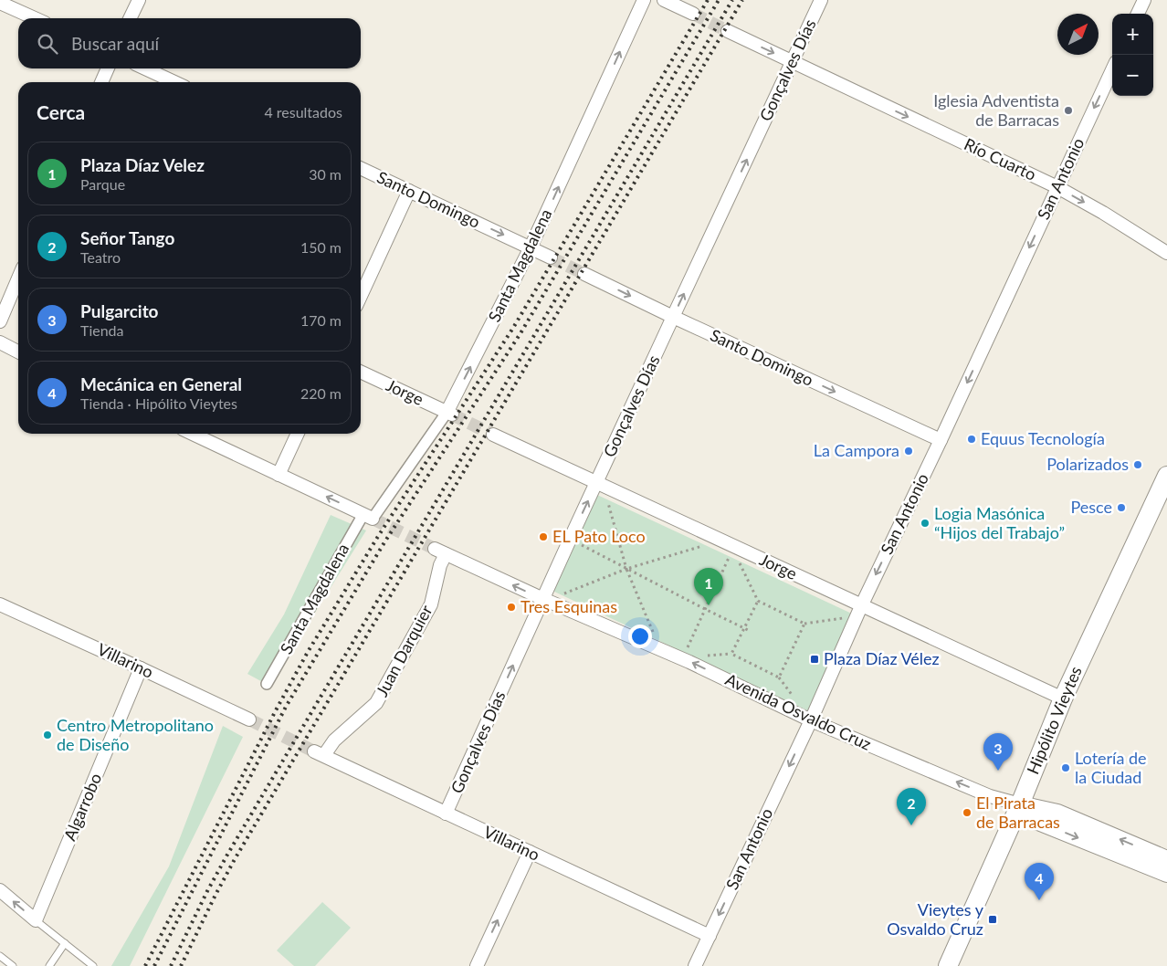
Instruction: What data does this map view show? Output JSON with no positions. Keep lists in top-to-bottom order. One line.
{"streets":{"main road":["Hipólito Vieytes"],"street":["Gonçalves Días","Río Cuarto","San Antonio","Santo Domingo","Santa Magdalena","Jorge","Juan Darquier","Villarino","Avenida Osvaldo Cruz","Algarrobo"]},"crossings":[["Gonçalves Días","Río Cuarto"],["Gonçalves Días","Santo Domingo"],["Gonçalves Días","Jorge"],["Gonçalves Días","Villarino"],["Gonçalves Días","Avenida Osvaldo Cruz"],["Río Cuarto","San Antonio"],["San Antonio","Santo Domingo"],["San Antonio","Jorge"],["San Antonio","Villarino"],["San Antonio","Avenida Osvaldo Cruz"],["Santo Domingo","Santa Magdalena"],["Santa Magdalena","Jorge"],["Jorge","Hipólito Vieytes"],["Juan Darquier","Villarino"],["Juan Darquier","Avenida Osvaldo Cruz"],["Villarino","Algarrobo"],["Avenida Osvaldo Cruz","Hipólito Vieytes"]],"one_way":["Gonçalves Días","Río Cuarto","San Antonio","Santo Domingo","Santa Magdalena"],"places":{"other":["Iglesia Adventista de Barracas","Equus Tecnología","La Campora","Polarizados","Pesce","Logia Masónica “Hijos del Trabajo”","EL Pato Loco","Tres Esquinas","Centro Metropolitano de Diseño","Lotería de la Ciudad","El Pirata de Barracas"],"transit":["Plaza Díaz Vélez","Vieytes y Osvaldo Cruz"]},"north":"top right","page":{"map_buttons":["+","−"],"search":"Buscar aquí","heading":["Cerca","4 resultados"],"list":[{"mark":"1","name":"Plaza Díaz Velez","note":"Parque","value":"30 m"},{"mark":"2","name":"Señor Tango","note":"Teatro","value":"150 m"},{"mark":"3","name":"Pulgarcito","note":"Tienda","value":"170 m"},{"mark":"4","name":"Mecánica en General","note":"Tienda · Hipólito Vieytes","value":"220 m"}],"pins":["1","3","2","4"]}}
